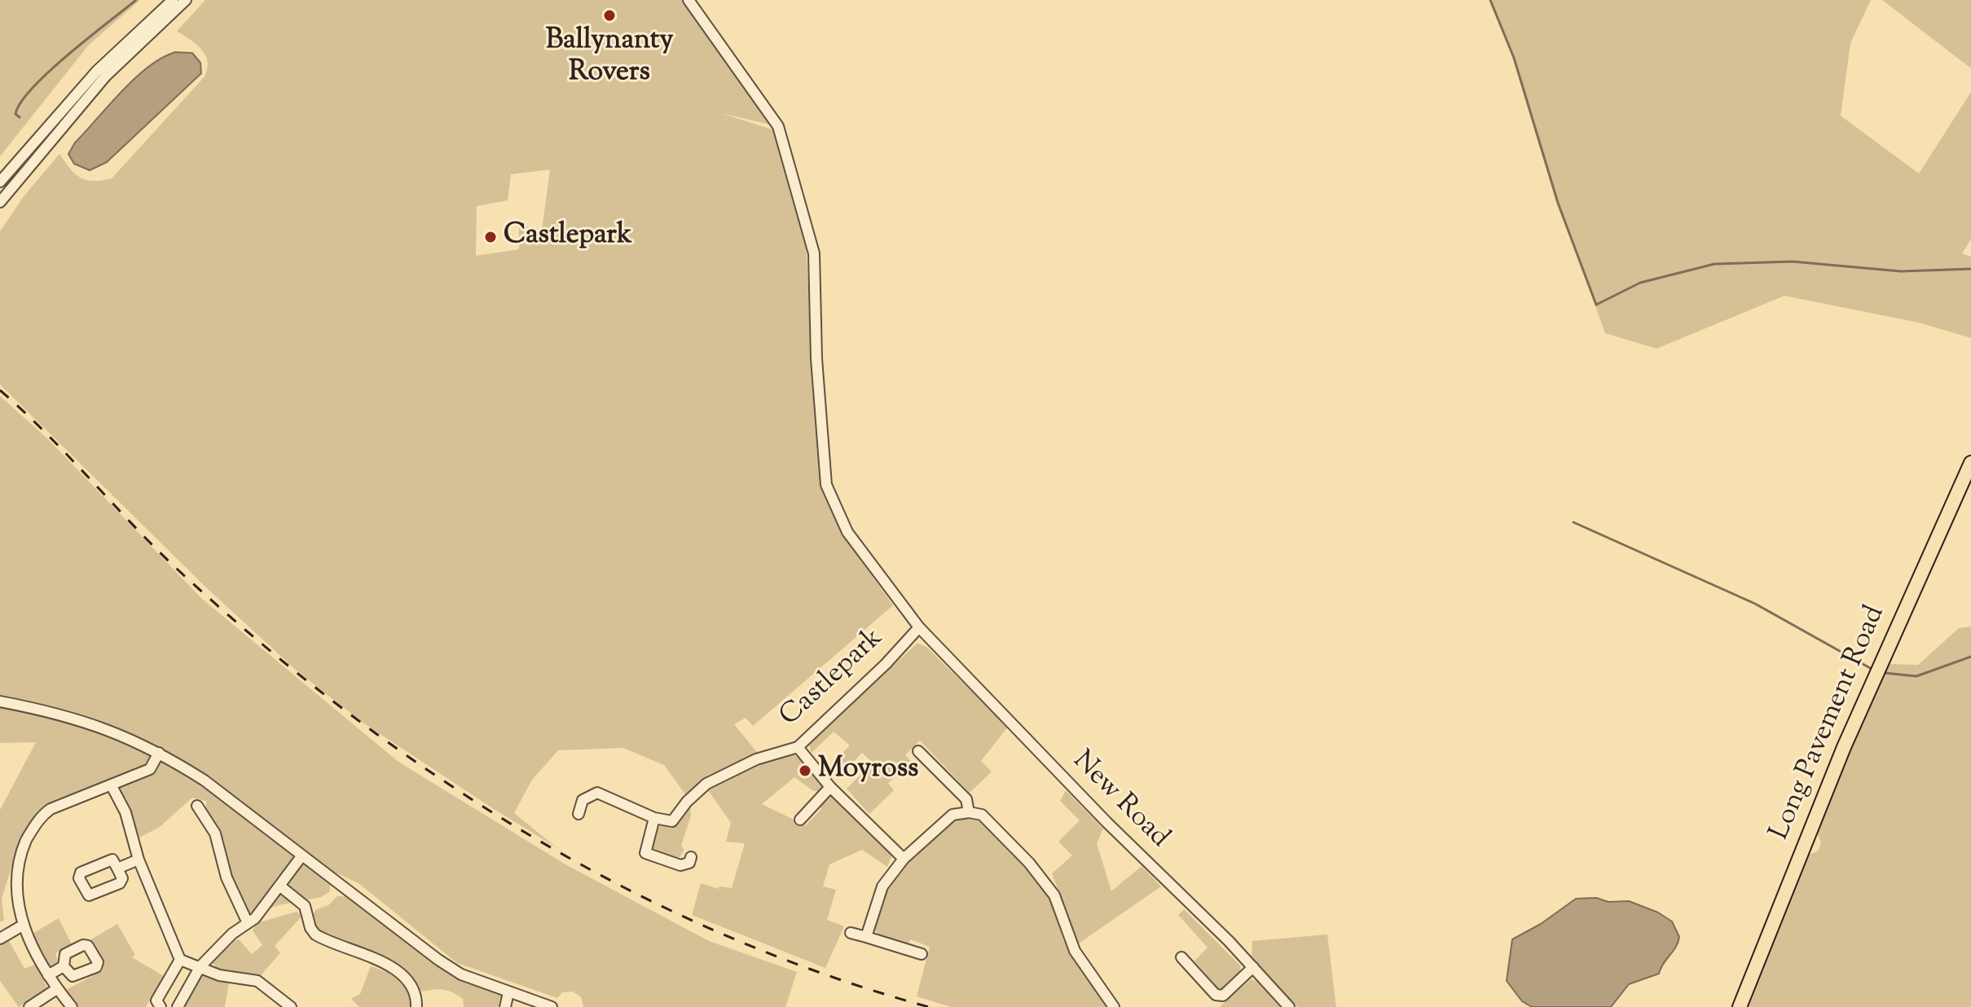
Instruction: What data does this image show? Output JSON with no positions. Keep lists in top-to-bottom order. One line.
{"streets":{"main road":["Long Pavement Road"],"street":["Castlepark","New Road"]},"crossings":[["Castlepark","New Road"]],"places":["Ballynanty Rovers","Castlepark","Moyross"]}
